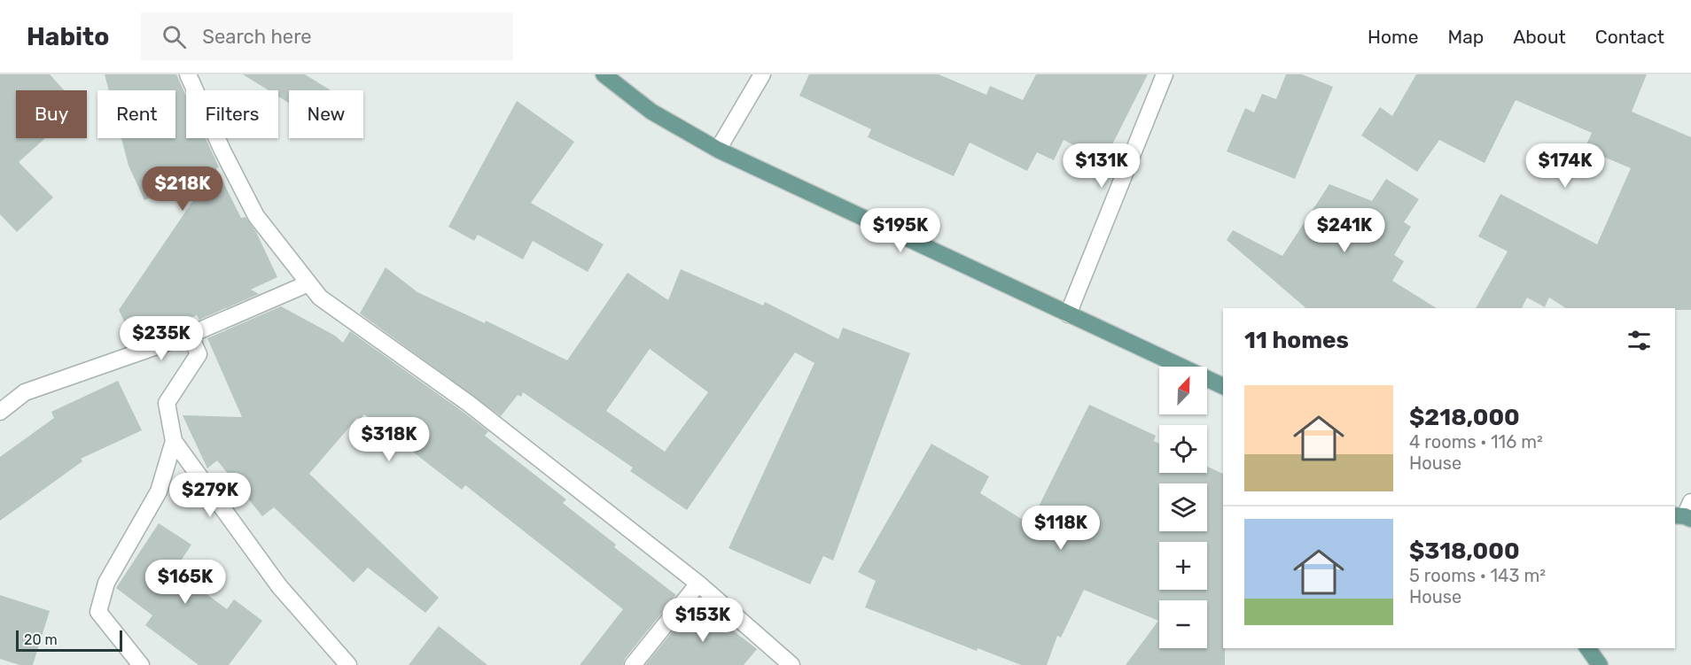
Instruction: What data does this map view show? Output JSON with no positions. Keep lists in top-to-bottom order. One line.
{"scale_bar":"20 m","north":"top right","page":{"header":"Habito","search":"Search here","nav":["Home","Map","About","Contact"],"chip":["Buy","Rent","Filters","New"],"price":["$131K","$174K","$218K","$195K","$241K","$235K","$318K","$279K","$118K","$165K","$153K"],"heading":"11 homes","map_buttons":["+","−"],"list":[{"name":"$218,000","note":"4 rooms · 116 m² · House"},{"name":"$318,000","note":"5 rooms · 143 m² · House"}],"scale":"20 m"}}
